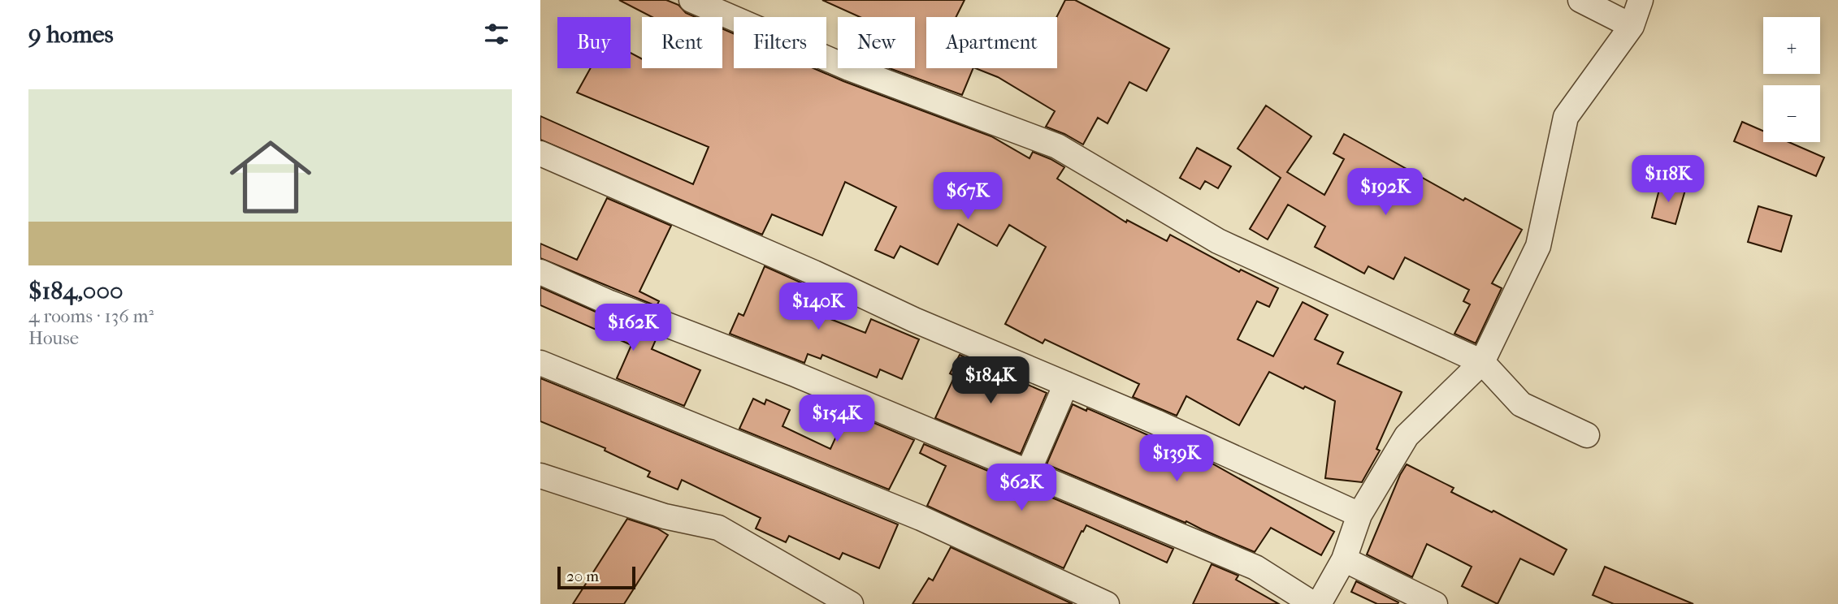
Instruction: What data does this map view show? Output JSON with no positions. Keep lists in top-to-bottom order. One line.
{"scale_bar":"20 m","page":{"heading":"9 homes","map_buttons":["+","−"],"chip":["Buy","Rent","Filters","New","Apartment"],"list":[{"name":"$184,000","note":"4 rooms · 136 m² · House"}],"price":["$118K","$192K","$67K","$140K","$162K","$184K","$154K","$139K","$62K"],"scale":"20 m"}}
